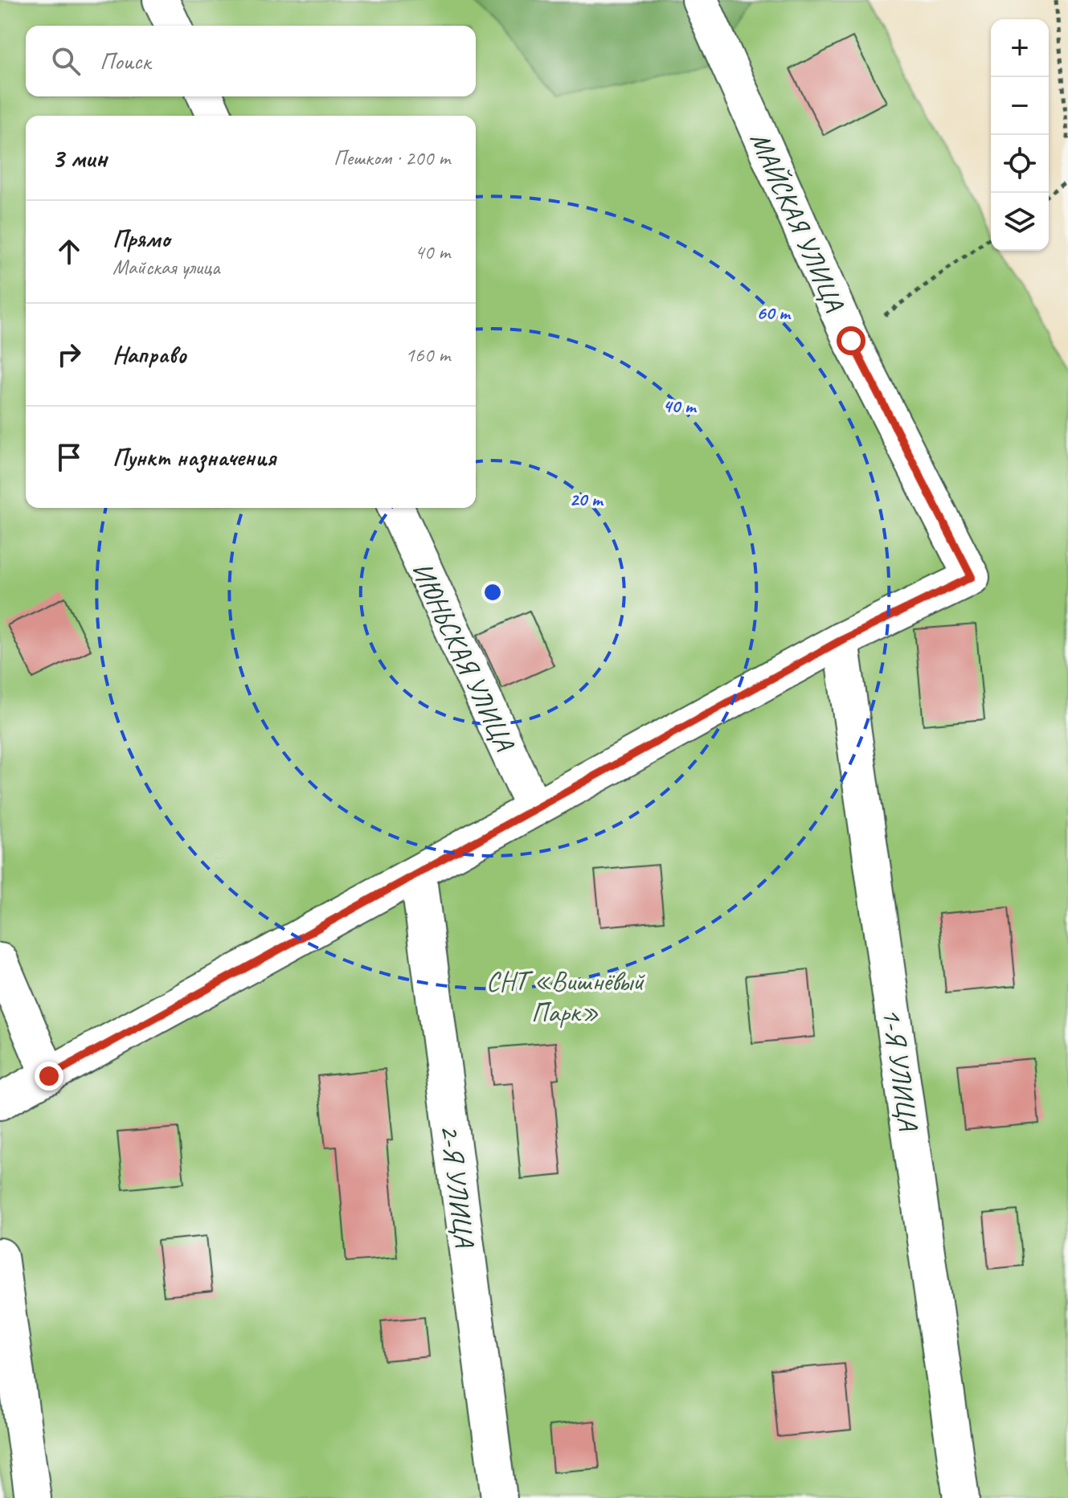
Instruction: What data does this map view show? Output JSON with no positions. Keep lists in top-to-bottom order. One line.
{"streets":{"lane":["МАЙСКАЯ УЛИЦА","ИЮНЬСКАЯ УЛИЦА","1-Я УЛИЦА","2-Я УЛИЦА"]},"crossings":[["МАЙСКАЯ УЛИЦА","1-Я УЛИЦА"]],"parks":["СНТ «Вишнёвый Парк»"],"page":{"map_buttons":["+","−"],"search":"Поиск","heading":["3 мин","Пешком · 200 m"],"list":[["Прямо","Майская улица","40 m"],["Направо","160 m"],"Пункт назначения"]},"rings":["60 m","40 m","20 m"]}
